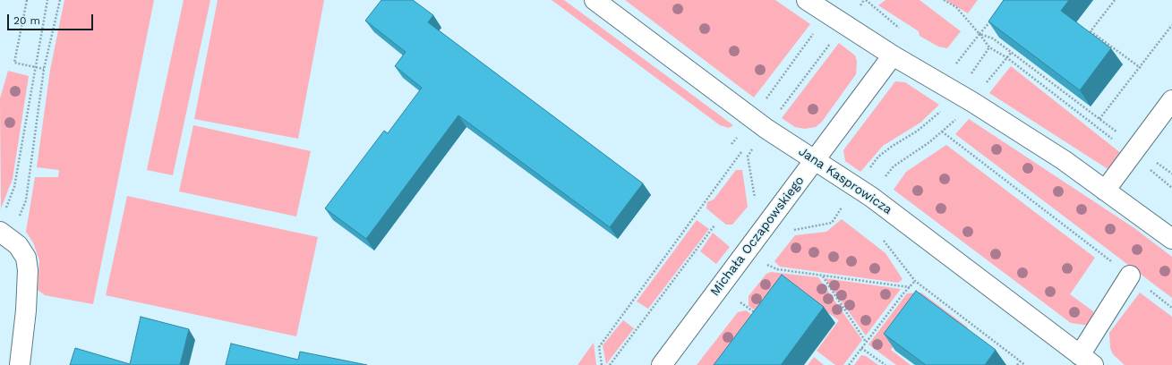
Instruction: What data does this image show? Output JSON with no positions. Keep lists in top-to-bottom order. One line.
{"streets":{"street":["Jana Kasprowicza","Michała Oczapowskiego"]},"crossings":[["Jana Kasprowicza","Michała Oczapowskiego"]],"scale_bar":"20 m"}
